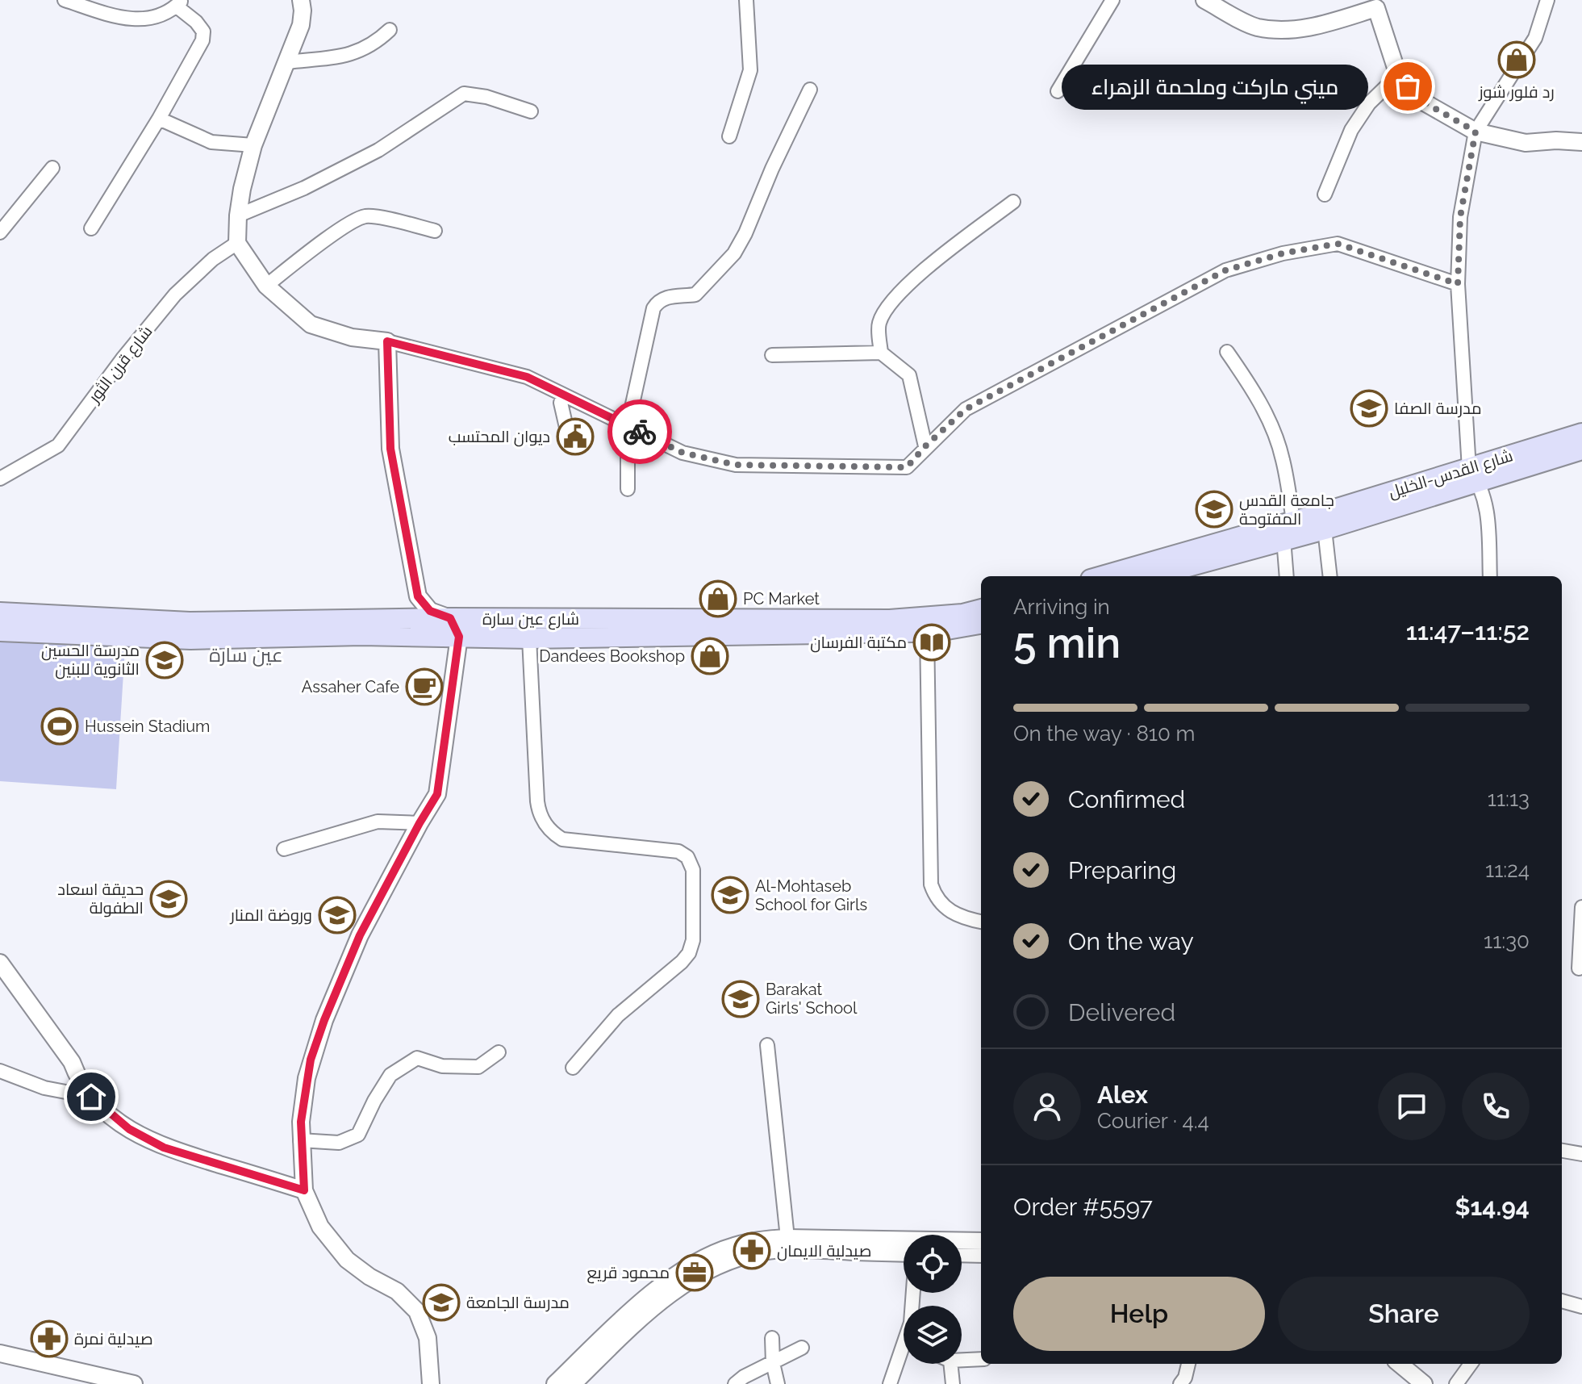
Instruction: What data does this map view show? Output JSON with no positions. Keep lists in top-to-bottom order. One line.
{"streets":{"main road":["شارع القدس-الخليل","شارع عين سارة"],"street":["شارع قرن الثور"]},"districts":["عين سارة"],"places":{"shop":["رد فلور شوز","PC Market","Dandees Bookshop"],"other":["ميني ماركت وملحمة الزهراء"],"school or university":["مدرسة الصفا","جامعة القدس المفتوحة","مدرسة الحسين الثانوية للبنين","Al-Mohtaseb School for Girls","حديقة اسعاد الطفولة","وروضة المنار","Barakat Girls' School","مدرسة الجامعة"],"public building":["ديوان المحتسب"],"library":["مكتبة الفرسان"],"cafe":["Assaher Cafe"],"sports":["Hussein Stadium"],"pharmacy":["صيدلية الايمان","صيدلية نمرة"],"office":["محمود قريع"]},"page":{"bubble":"ميني ماركت وملحمة الزهراء","heading":["5 min","Arriving in","11:47–11:52"],"panel":["Alex","Courier · 4.4","Order #5597","$14.94"],"bar":"On the way · 810 m","list":[["Confirmed","11:13"],["Preparing","11:24"],["On the way","11:30"],"Delivered"],"buttons":["Help","Share"]}}
